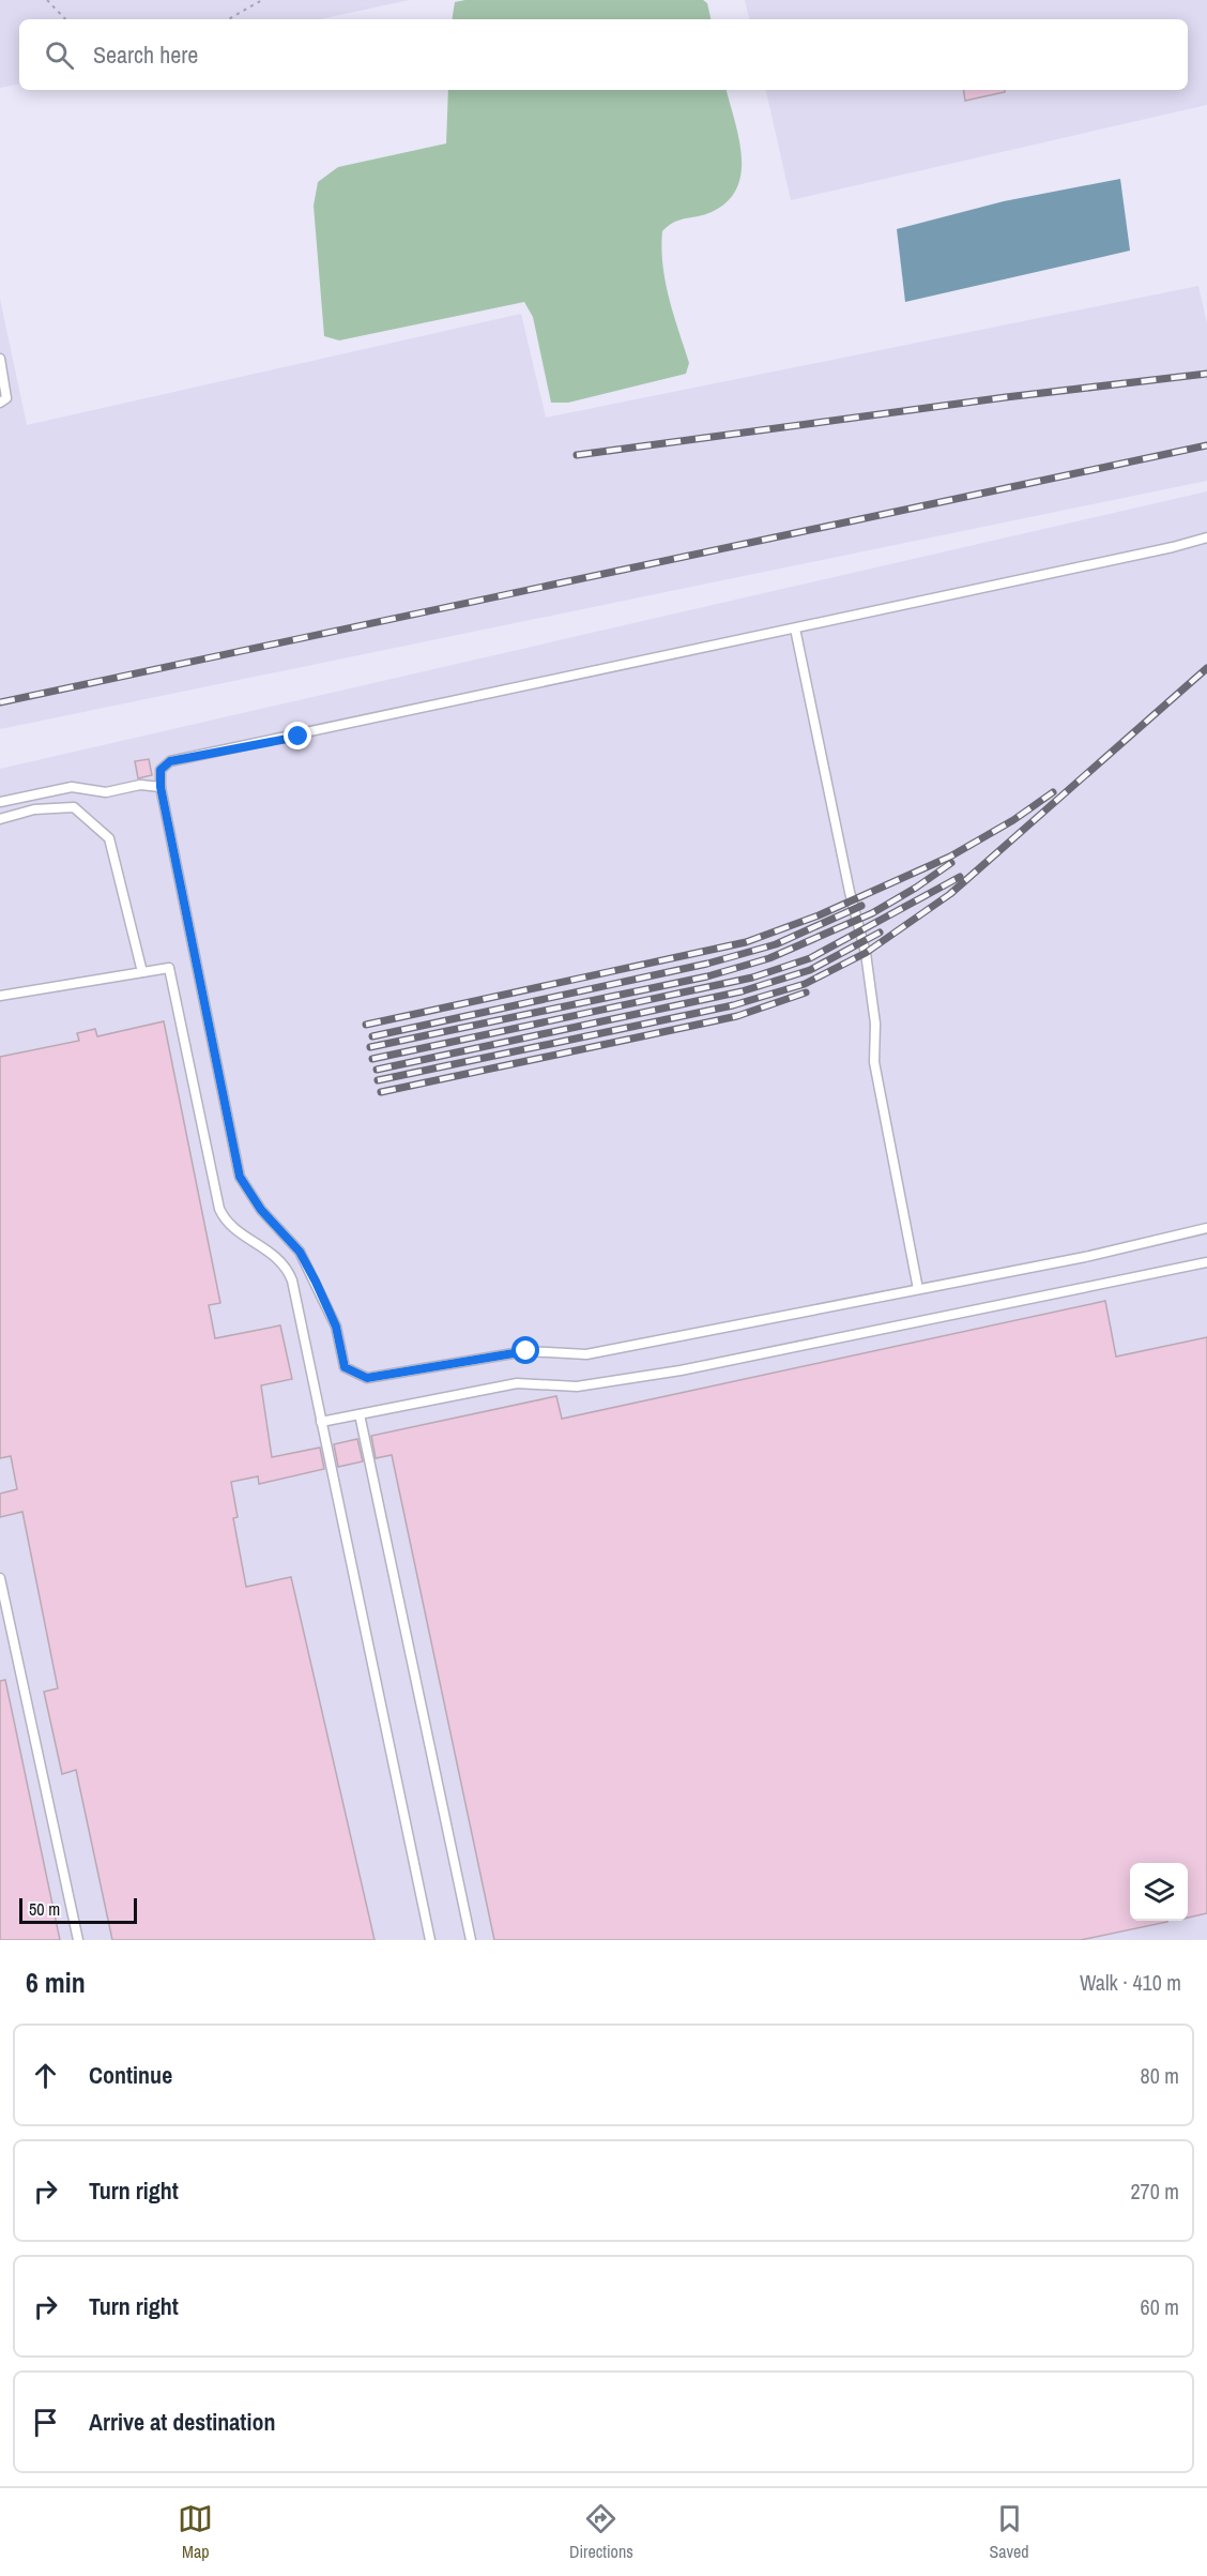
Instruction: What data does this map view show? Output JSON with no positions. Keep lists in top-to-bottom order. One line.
{"scale_bar":"50 m","page":{"search":"Search here","scale":"50 m","heading":["6 min","Walk · 410 m"],"list":[["Continue","80 m"],["Turn right","270 m"],["Turn right","60 m"],"Arrive at destination"],"nav":["Map","Directions","Saved"]}}
